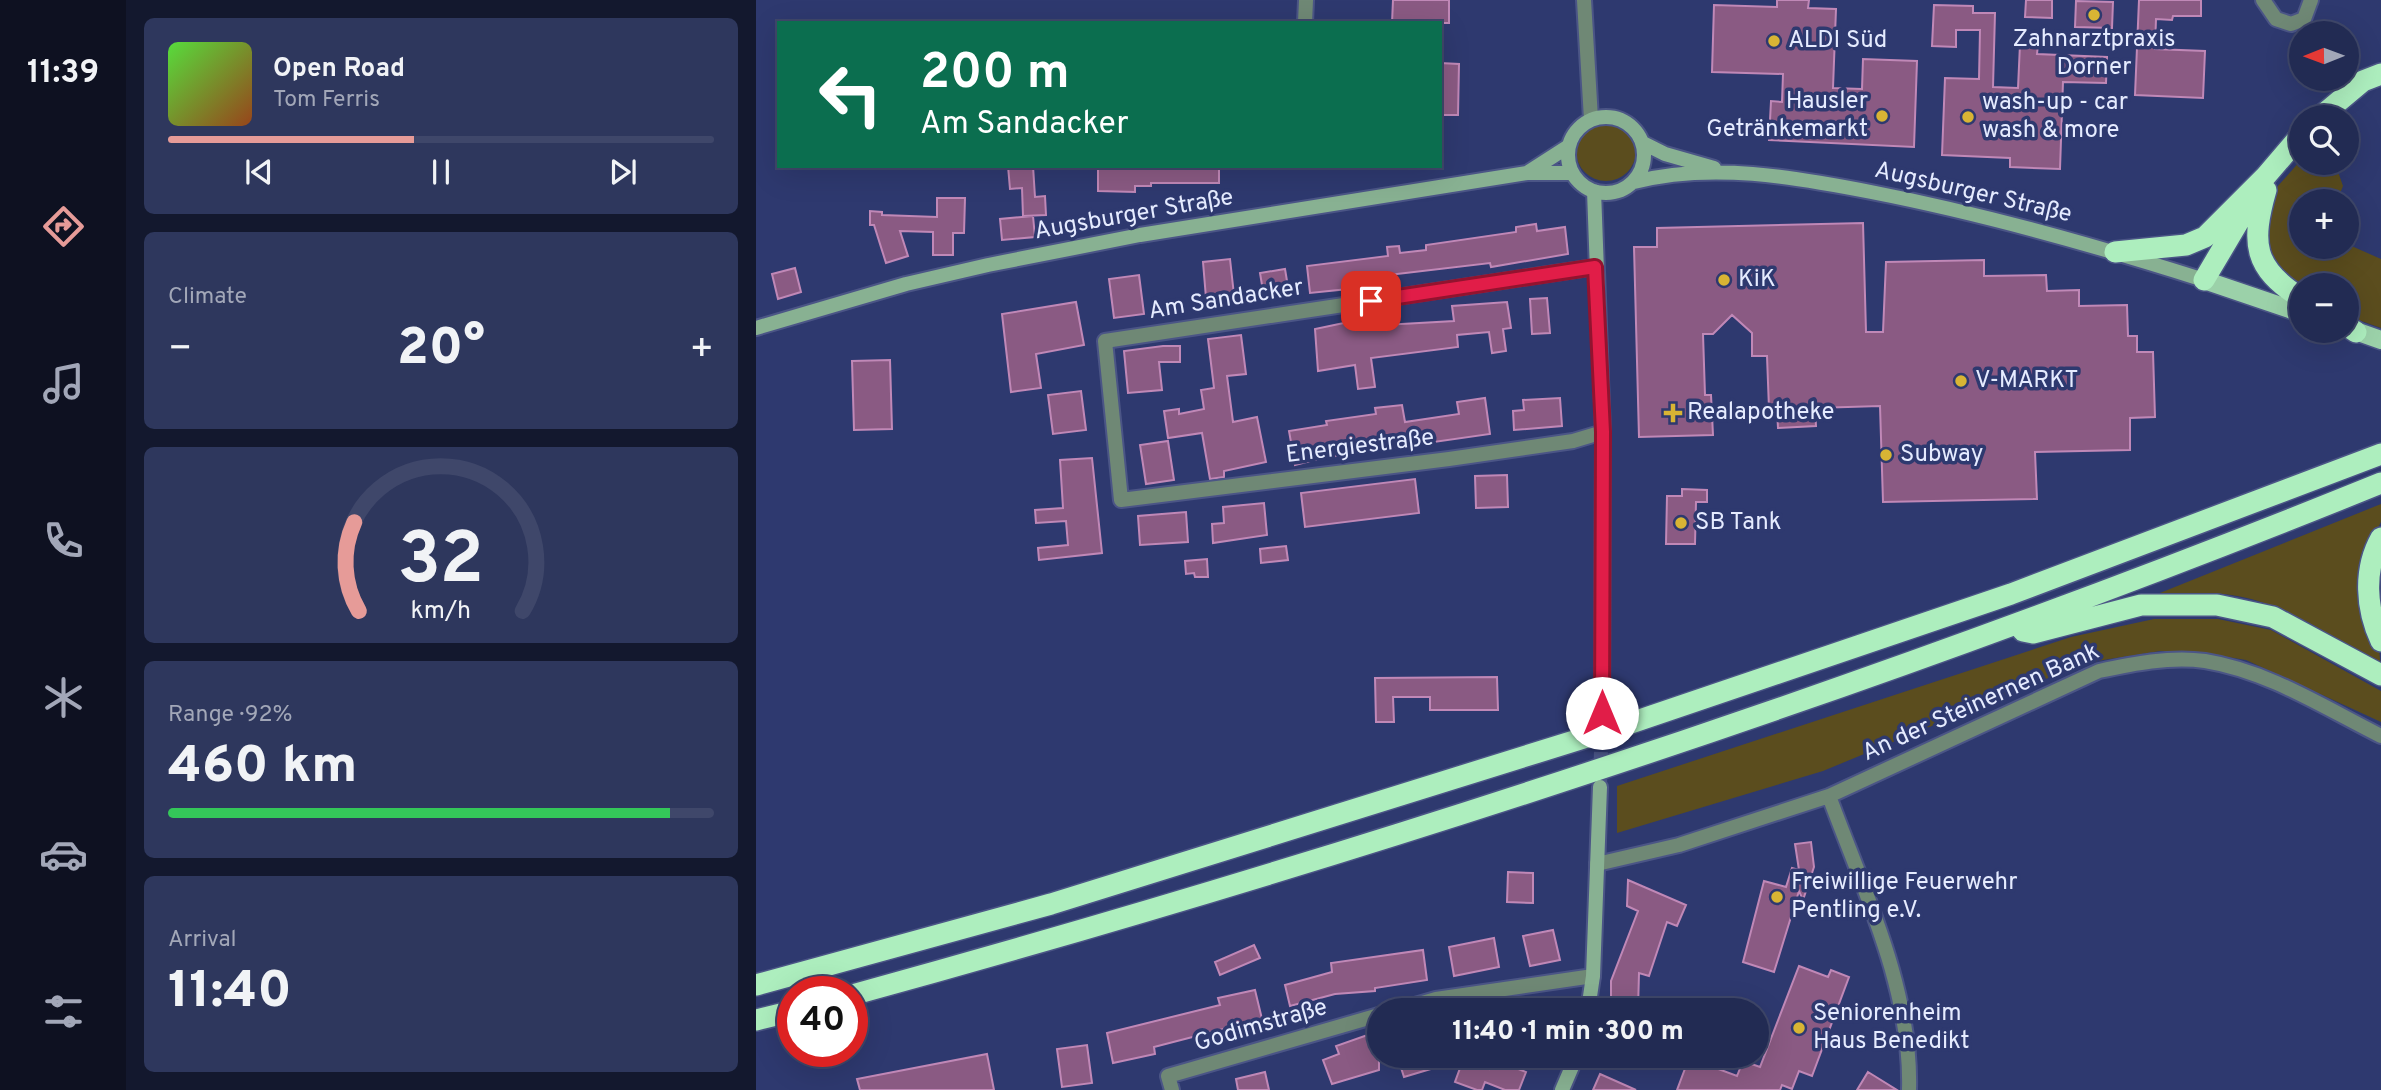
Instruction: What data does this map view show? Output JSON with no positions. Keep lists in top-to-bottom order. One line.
{"streets":{"street":["Augsburger Straße","Am Sandacker","Energiestraße","An der Steinernen Bank","Godimstraße"]},"crossings":[["Am Sandacker","Energiestraße"]],"places":{"other":["Zahnarztpraxis Dorner","ALDI Süd","Hausler Getränkemarkt","wash-up - car wash & more","KiK","V-MARKT","Subway","SB Tank","Freiwillige Feuerwehr Pentling e.V.","Seniorenheim Haus Benedikt"],"health":["Realapotheke"]},"north":"left","page":{"tabs":"11:39","map_buttons":["+","−"],"turn":["200 m","Am Sandacker"],"song":["Open Road","Tom Ferris"],"tile":["Climate",["Range · 92%","460 km"],["Arrival","11:40"]],"heat":["−","20°","+"],"limit":"40","trip":"11:40 · 1 min · 300 m","gauge":["32","km/h"]}}
